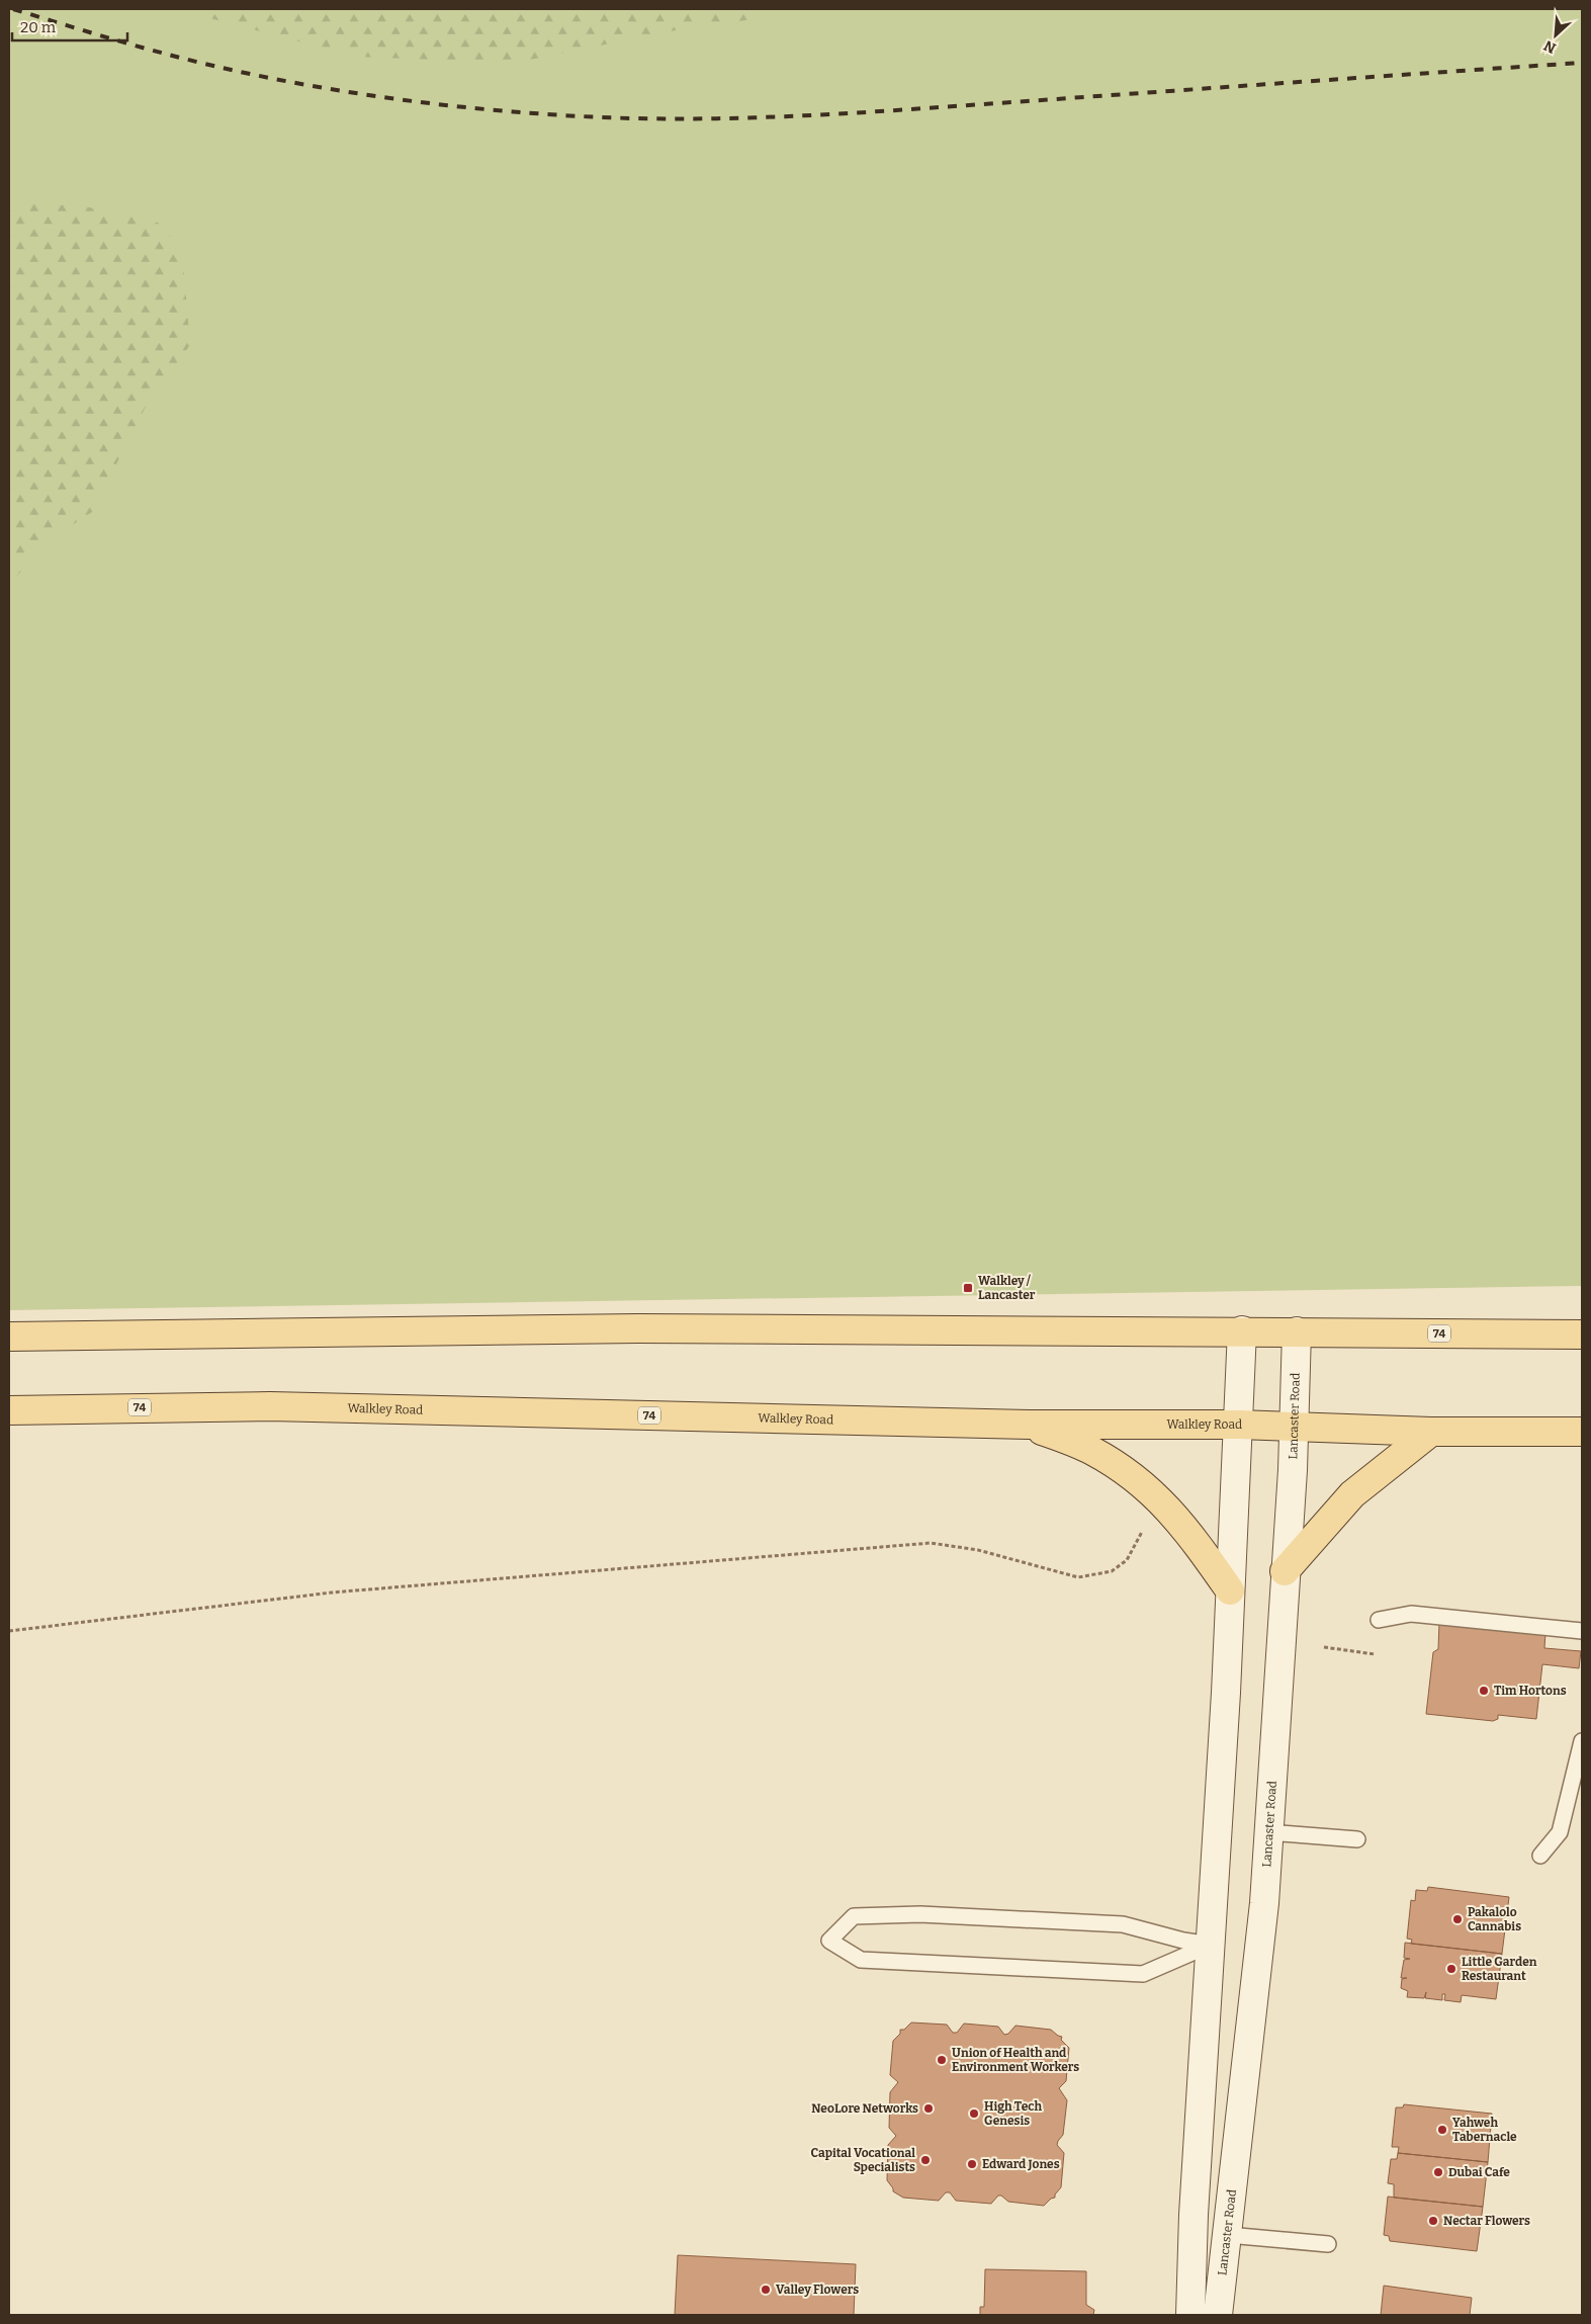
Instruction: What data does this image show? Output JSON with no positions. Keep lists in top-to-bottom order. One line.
{"streets":{"main road":["74","Walkley Road"],"street":["Lancaster Road"]},"crossings":[["74","Lancaster Road"],["Walkley Road","Lancaster Road"]],"places":{"transit":["Walkley / Lancaster"],"other":["Tim Hortons","Pakalolo Cannabis","Little Garden Restaurant","Union of Health and Environment Workers","NeoLore Networks","High Tech Genesis","Yahweh Tabernacle","Capital Vocational Specialists","Edward Jones","Dubai Cafe","Nectar Flowers","Valley Flowers"]},"scale_bar":"20 m","north":"bottom left"}
